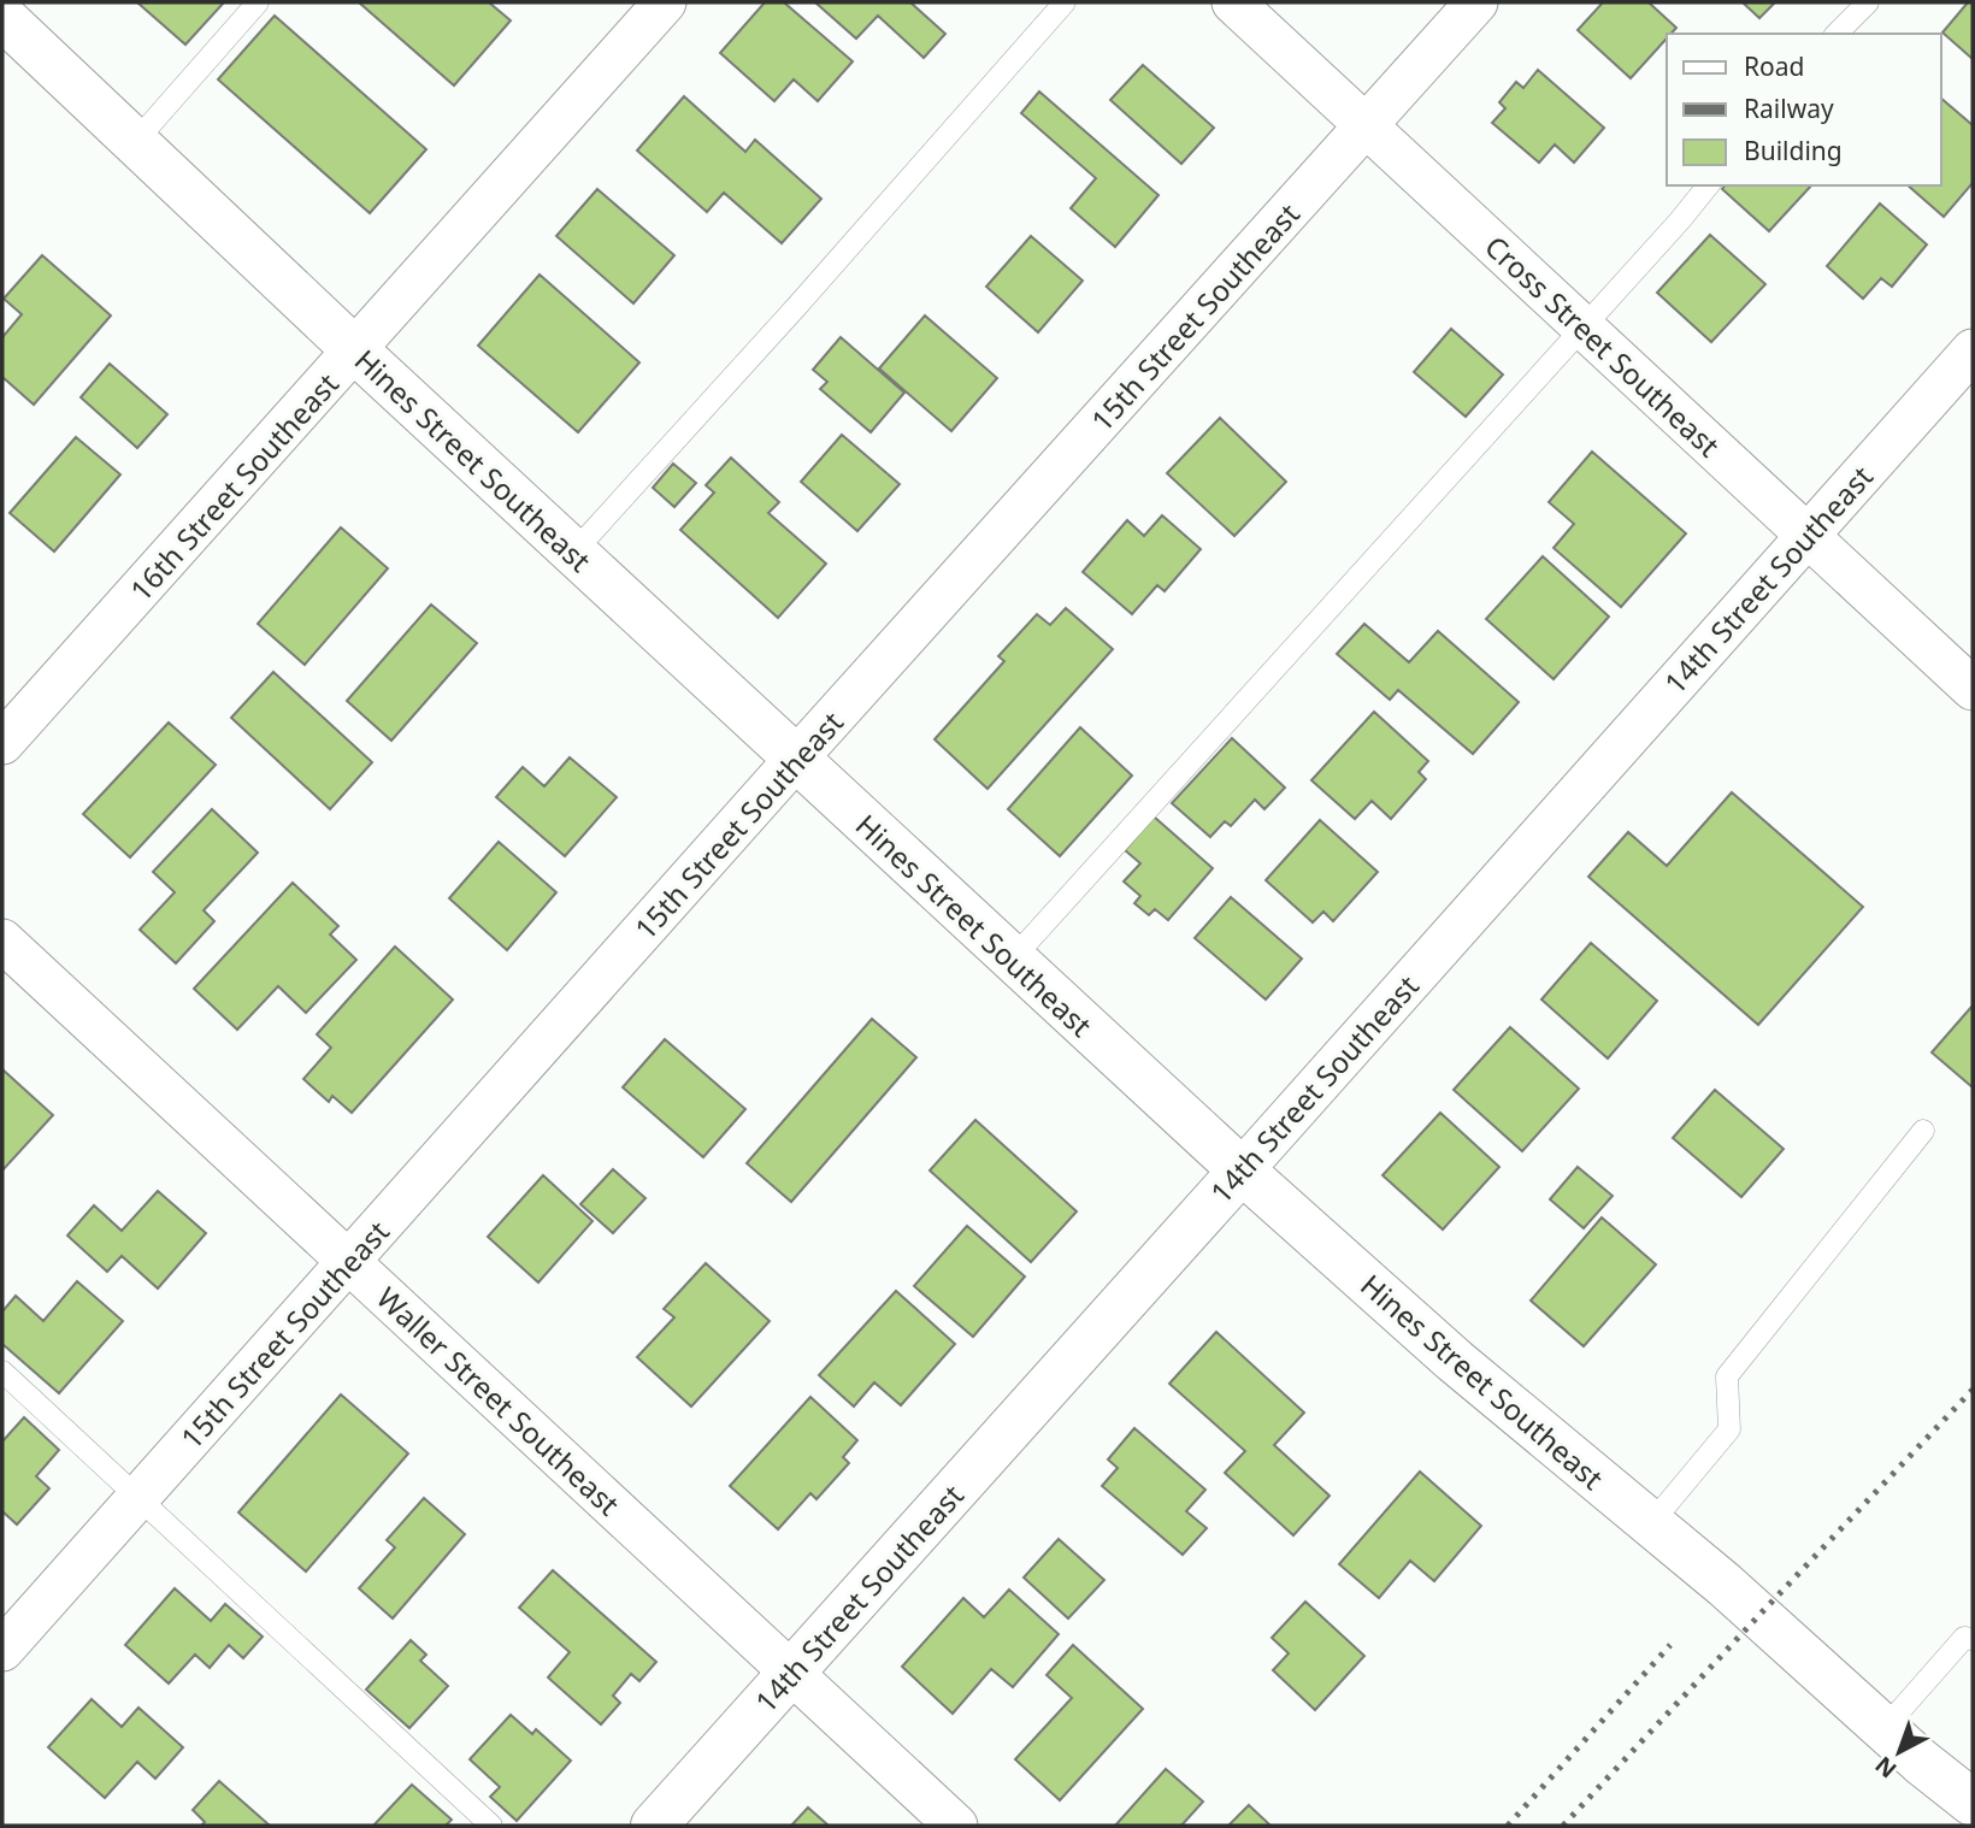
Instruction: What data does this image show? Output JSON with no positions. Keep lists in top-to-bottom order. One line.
{"streets":{"street":["15th Street Southeast","Cross Street Southeast","Hines Street Southeast","16th Street Southeast","14th Street Southeast","Waller Street Southeast"]},"crossings":[["15th Street Southeast","Cross Street Southeast"],["15th Street Southeast","Hines Street Southeast"],["15th Street Southeast","Waller Street Southeast"],["Cross Street Southeast","14th Street Southeast"],["Hines Street Southeast","16th Street Southeast"],["Hines Street Southeast","14th Street Southeast"],["14th Street Southeast","Waller Street Southeast"]],"legend":["Road","Railway","Building"],"north":"bottom left"}
